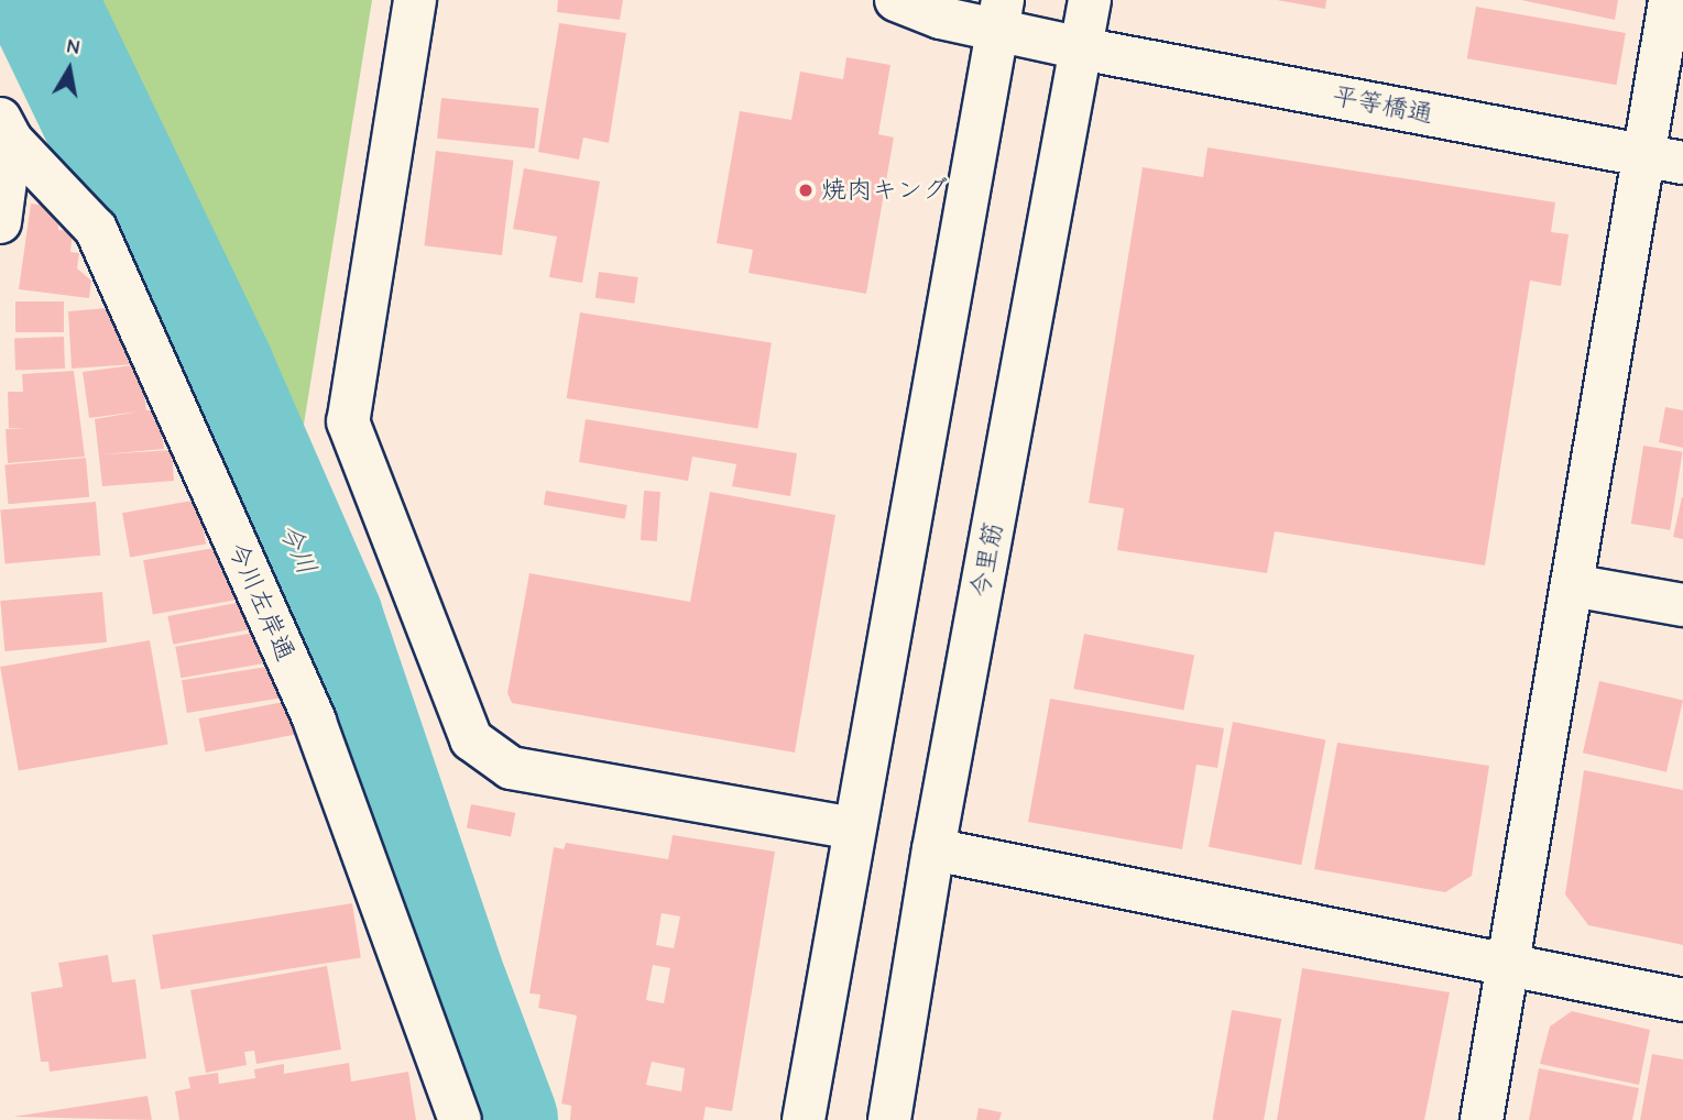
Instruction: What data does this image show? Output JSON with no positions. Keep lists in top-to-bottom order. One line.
{"streets":{"street":["平等橋通","今里筋","今川左岸通"]},"crossings":[["平等橋通","今里筋"]],"water":["今川"],"places":["焼肉キング"],"north":"top"}
